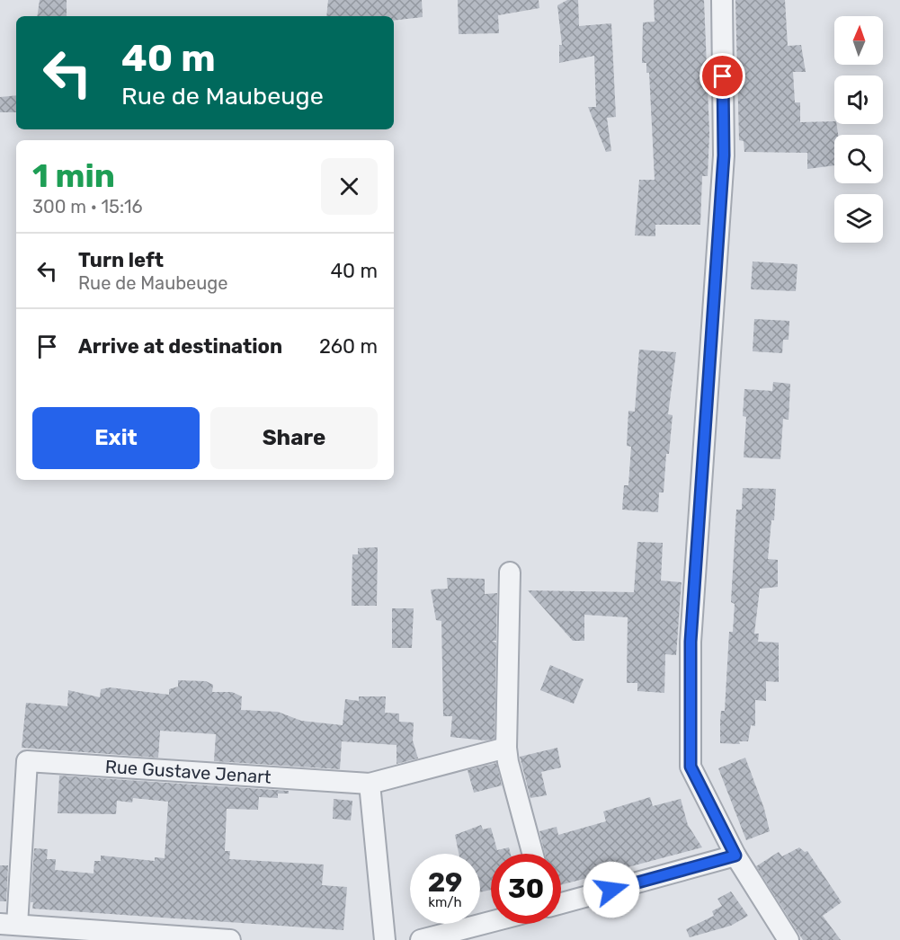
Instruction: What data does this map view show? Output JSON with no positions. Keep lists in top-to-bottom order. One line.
{"streets":{"street":["Rue Gustave Jenart"]},"north":"top","page":{"turn":["40 m","Rue de Maubeuge"],"heading":["1 min","300 m · 15:16"],"list":[{"name":"Turn left","note":"Rue de Maubeuge","value":"40 m"},{"name":"Arrive at destination","value":"260 m"}],"buttons":["Exit","Share"],"speed":"29 km/h","limit":"30"}}
